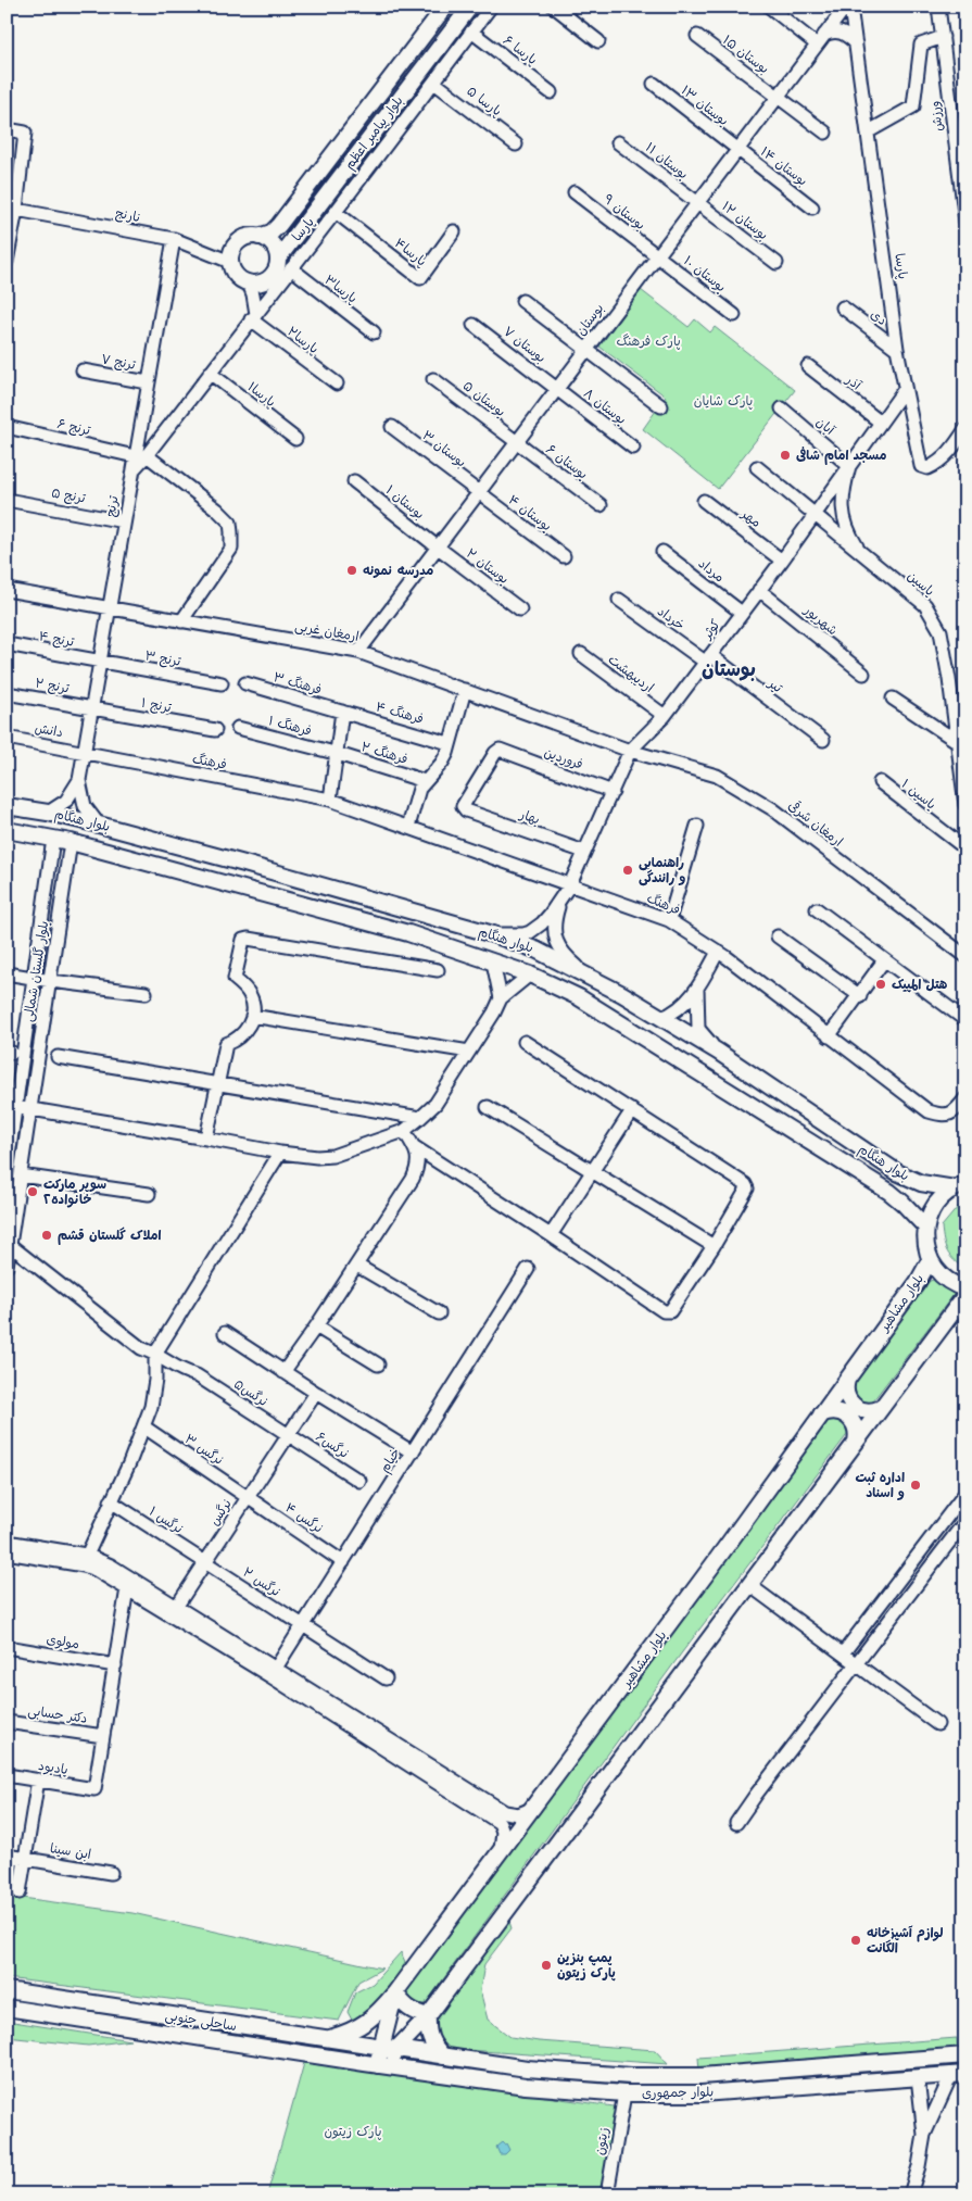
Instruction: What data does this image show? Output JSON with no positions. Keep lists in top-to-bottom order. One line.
{"streets":{"main road":["بلوار پیامبر اعظم","بلوار هنگام","بلوار مشاهیر","ساحلی جنوبی","بلوار جمهوری"],"street":["پارسا ۶","بوستان ۱۵","پارسا ۵","بوستان ۱۳","ورزش","بوستان ۱۱","بوستان ۱۴","بوستان ۹","نارنج","بوستان ۱۲","پارسا","پارسا۴","بوستان ۱۰","پارسا۳","دی","بوستان","پارسا۲","بوستان ۷","ترنج ۷","آذر","پارسا۱","بوستان ۵","بوستان ۸","آبان","ترنج ۶","بوستان ۳","بوستان ۶","ترنج ۵","بوستان ۱","ترنج","بوستان ۴","مهر","بوستان ۲","مرداد","یاسین","خرداد","شهریور","کوثر","ارمغان غربی","ترنج ۴","ترنج ۳","اردیبهشت","فرهنگ ۳","ترنج ۲","تیر","ترنج ۱","فرهنگ ۴","فرهنگ ۱","دانش","فرهنگ ۲","فروردین","فرهنگ","یاسین ۱","بهار","ارمغان شرقی","بلوار گلستان شمالی","نرگس۵","نرگس۶","نرگس ۳","خیام","نرگس","نرگس ۴","نرگس ۱","نرگس ۲","مولوی","دکتر حسابی","یادبود","ابن سینا","زیتون"]},"crossings":[["پارسا ۶","پارسا"],["بوستان ۱۵","بوستان"],["پارسا ۵","پارسا"],["بوستان ۱۳","بوستان ۱۴"],["بوستان ۱۳","بوستان"],["بلوار پیامبر اعظم","نارنج"],["بوستان ۱۱","بوستان ۱۲"],["بوستان ۱۱","بوستان"],["بوستان ۱۴","بوستان"],["بوستان ۹","بوستان ۱۰"],["بوستان ۹","بوستان"],["نارنج","ترنج"],["بوستان ۱۲","بوستان"],["پارسا","پارسا۴"],["پارسا","پارسا۳"],["پارسا","دی"],["پارسا","پارسا۲"],["پارسا","پارسا۱"],["پارسا","ترنج ۶"],["پارسا","ترنج"],["پارسا","کوثر"],["بوستان ۱۰","بوستان"],["بوستان","بوستان ۷"],["بوستان","بوستان ۵"],["بوستان","بوستان ۸"],["بوستان","بوستان ۳"],["بوستان","بوستان ۶"],["بوستان","بوستان ۱"],["بوستان","بوستان ۴"],["بوستان","بوستان ۲"],["بوستان","ارمغان غربی"],["بوستان ۷","بوستان ۸"],["ترنج ۷","ترنج"],["آذر","کوثر"],["بوستان ۵","بوستان ۶"],["آبان","کوثر"],["ترنج ۶","ترنج"],["بوستان ۳","بوستان ۴"],["ترنج ۵","ترنج"],["بوستان ۱","بوستان ۲"],["ترنج","ارمغان غربی"],["ترنج","ترنج ۴"],["ترنج","ترنج ۳"],["ترنج","ترنج ۲"],["ترنج","ترنج ۱"],["ترنج","دانش"],["ترنج","فرهنگ"],["مهر","کوثر"],["مرداد","کوثر"],["یاسین","کوثر"],["خرداد","کوثر"],["خرداد","تیر"],["شهریور","کوثر"],["کوثر","ارمغان غربی"],["کوثر","اردیبهشت"],["کوثر","تیر"],["کوثر","فروردین"],["کوثر","فرهنگ"],["کوثر","بهار"],["کوثر","بلوار هنگام"],["کوثر","ارمغان شرقی"],["ارمغان غربی","ارمغان شرقی"],["ترنج ۴","ترنج ۳"],["فرهنگ ۳","فرهنگ ۴"],["ترنج ۲","ترنج ۱"],["فرهنگ ۱","فرهنگ ۲"],["دانش","فرهنگ"],["فروردین","بهار"],["بلوار هنگام","بلوار گلستان شمالی"],["بلوار گلستان شمالی","نرگس۵"],["بلوار مشاهیر","ساحلی جنوبی"],["بلوار مشاهیر","بلوار جمهوری"],["نرگس۵","نرگس۶"],["نرگس۵","نرگس"],["نرگس۶","نرگس"],["نرگس ۳","نرگس"],["نرگس ۳","نرگس ۴"],["خیام","نرگس ۴"],["خیام","نرگس ۲"],["نرگس","نرگس ۴"],["نرگس","نرگس ۱"],["نرگس","نرگس ۲"],["نرگس ۱","نرگس ۲"],["دکتر حسابی","یادبود"],["ساحلی جنوبی","بلوار جمهوری"],["بلوار جمهوری","زیتون"]],"districts":["بوستان"],"parks":["پارک فرهنگ","پارک شایان","پارک زیتون"],"places":["مسجد امام شافی","مدرسه نمونه","راهنمایی و رانندگی","هتل المپیک","سوپر ماركت خانواده٢","املاک گلستان قشم","اداره ثبت و اسناد","لوازم آشپزخانه الگانت","پمپ بنزین پارک زیتون"]}
